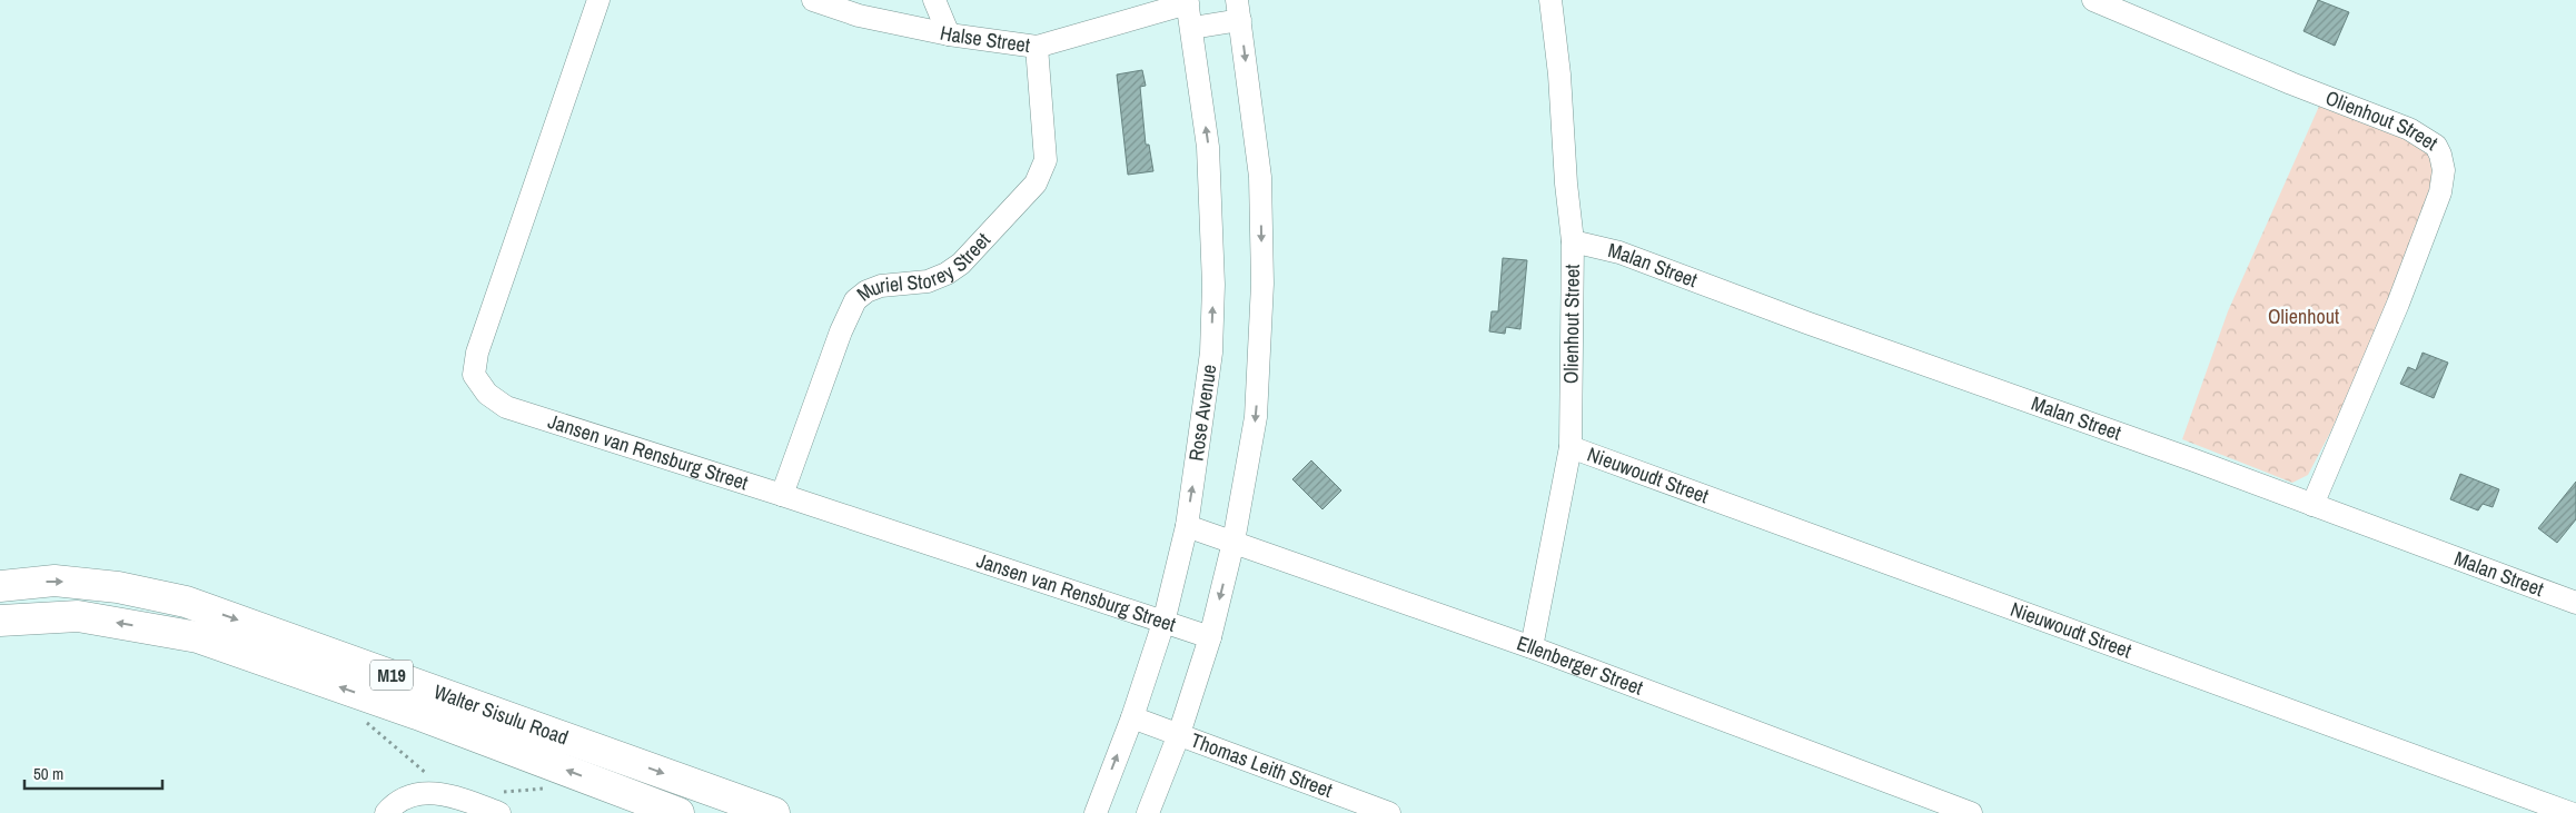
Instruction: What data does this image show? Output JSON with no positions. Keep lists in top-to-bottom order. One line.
{"streets":{"highway":["M19","Walter Sisulu Road"],"street":["Halse Street","Olienhout Street","Malan Street","Muriel Storey Street","Rose Avenue","Jansen van Rensburg Street","Nieuwoudt Street","Ellenberger Street","Thomas Leith Street"]},"crossings":[["Halse Street","Muriel Storey Street"],["Halse Street","Rose Avenue"],["Olienhout Street","Malan Street"],["Olienhout Street","Nieuwoudt Street"],["Olienhout Street","Ellenberger Street"],["Muriel Storey Street","Jansen van Rensburg Street"],["Rose Avenue","Jansen van Rensburg Street"],["Rose Avenue","Ellenberger Street"],["Rose Avenue","Thomas Leith Street"]],"parks":["Olienhout"],"scale_bar":"50 m"}
